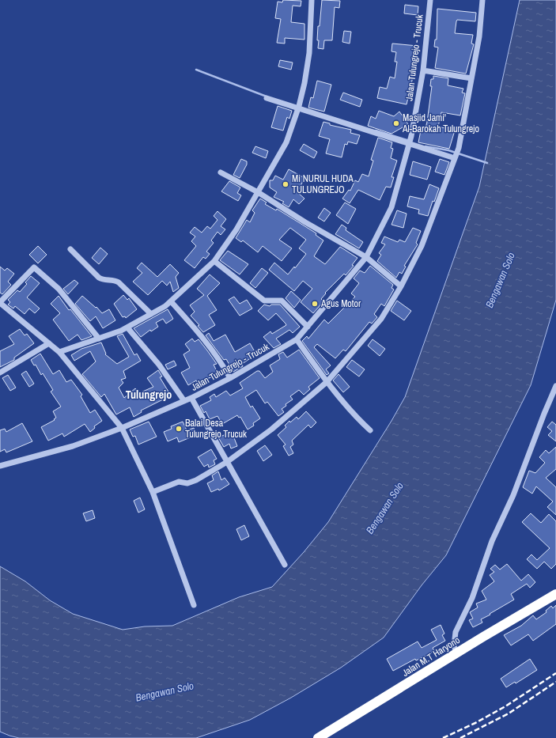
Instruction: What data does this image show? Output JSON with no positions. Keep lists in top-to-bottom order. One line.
{"streets":{"highway":["Jalan M.T Haryono"],"street":["Jalan Tulungrejo - Trucuk"]},"districts":["Tulungrejo"],"water":["Bengawan Solo"],"places":["Masjid Jami' Al-Barokah Tulungrejo","Mi NURUL HUDA TULUNGREJO","Agus Motor","Balai Desa Tulungrejo Trucuk"]}
